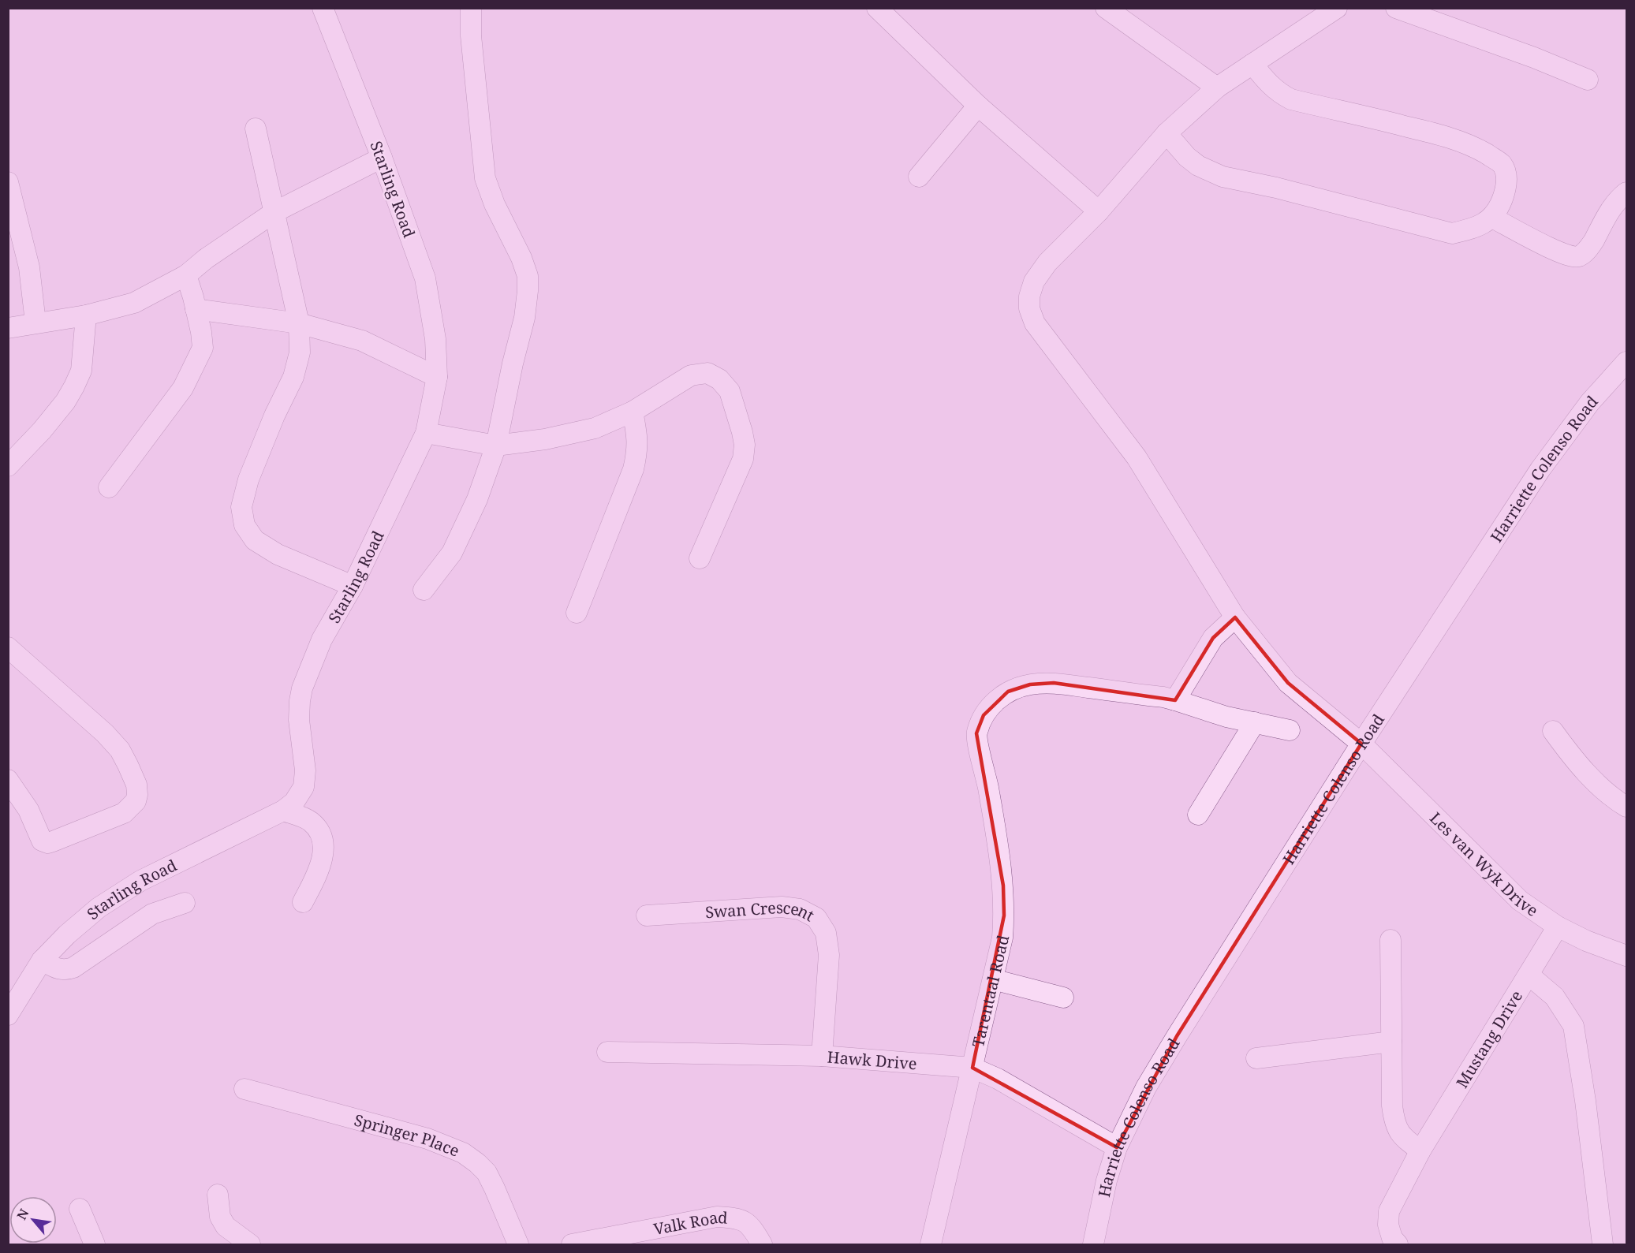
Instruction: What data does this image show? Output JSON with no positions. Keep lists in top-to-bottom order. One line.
{"streets":{"street":["Starling Road","Harriette Colenso Road","Les van Wyk Drive","Swan Crescent","Tarentaal Road","Mustang Drive","Hawk Drive","Springer Place","Valk Road"]},"crossings":[["Harriette Colenso Road","Les van Wyk Drive"],["Harriette Colenso Road","Hawk Drive"],["Les van Wyk Drive","Mustang Drive"],["Swan Crescent","Hawk Drive"],["Tarentaal Road","Hawk Drive"]],"north":"top left"}
